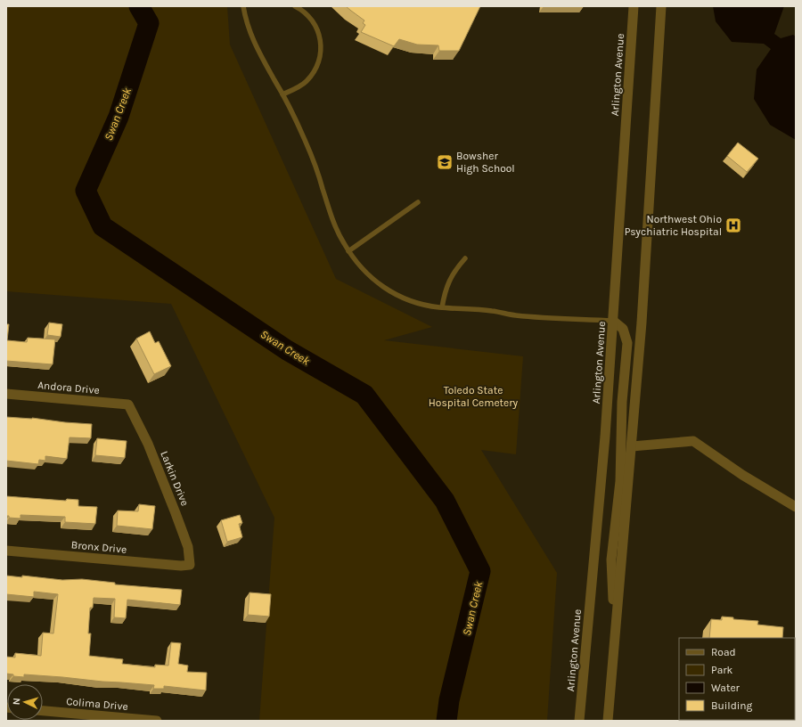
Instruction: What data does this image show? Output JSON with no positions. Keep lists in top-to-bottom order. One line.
{"streets":{"street":["Arlington Avenue","Andora Drive","Larkin Drive","Bronx Drive","Colima Drive"]},"crossings":[["Andora Drive","Larkin Drive"],["Larkin Drive","Bronx Drive"]],"water":["Swan Creek"],"parks":["Toledo State Hospital Cemetery"],"places":{"school or university":["Bowsher High School"],"hospital":["Northwest Ohio Psychiatric Hospital"]},"legend":["Road","Park","Water","Building"],"north":"left"}
